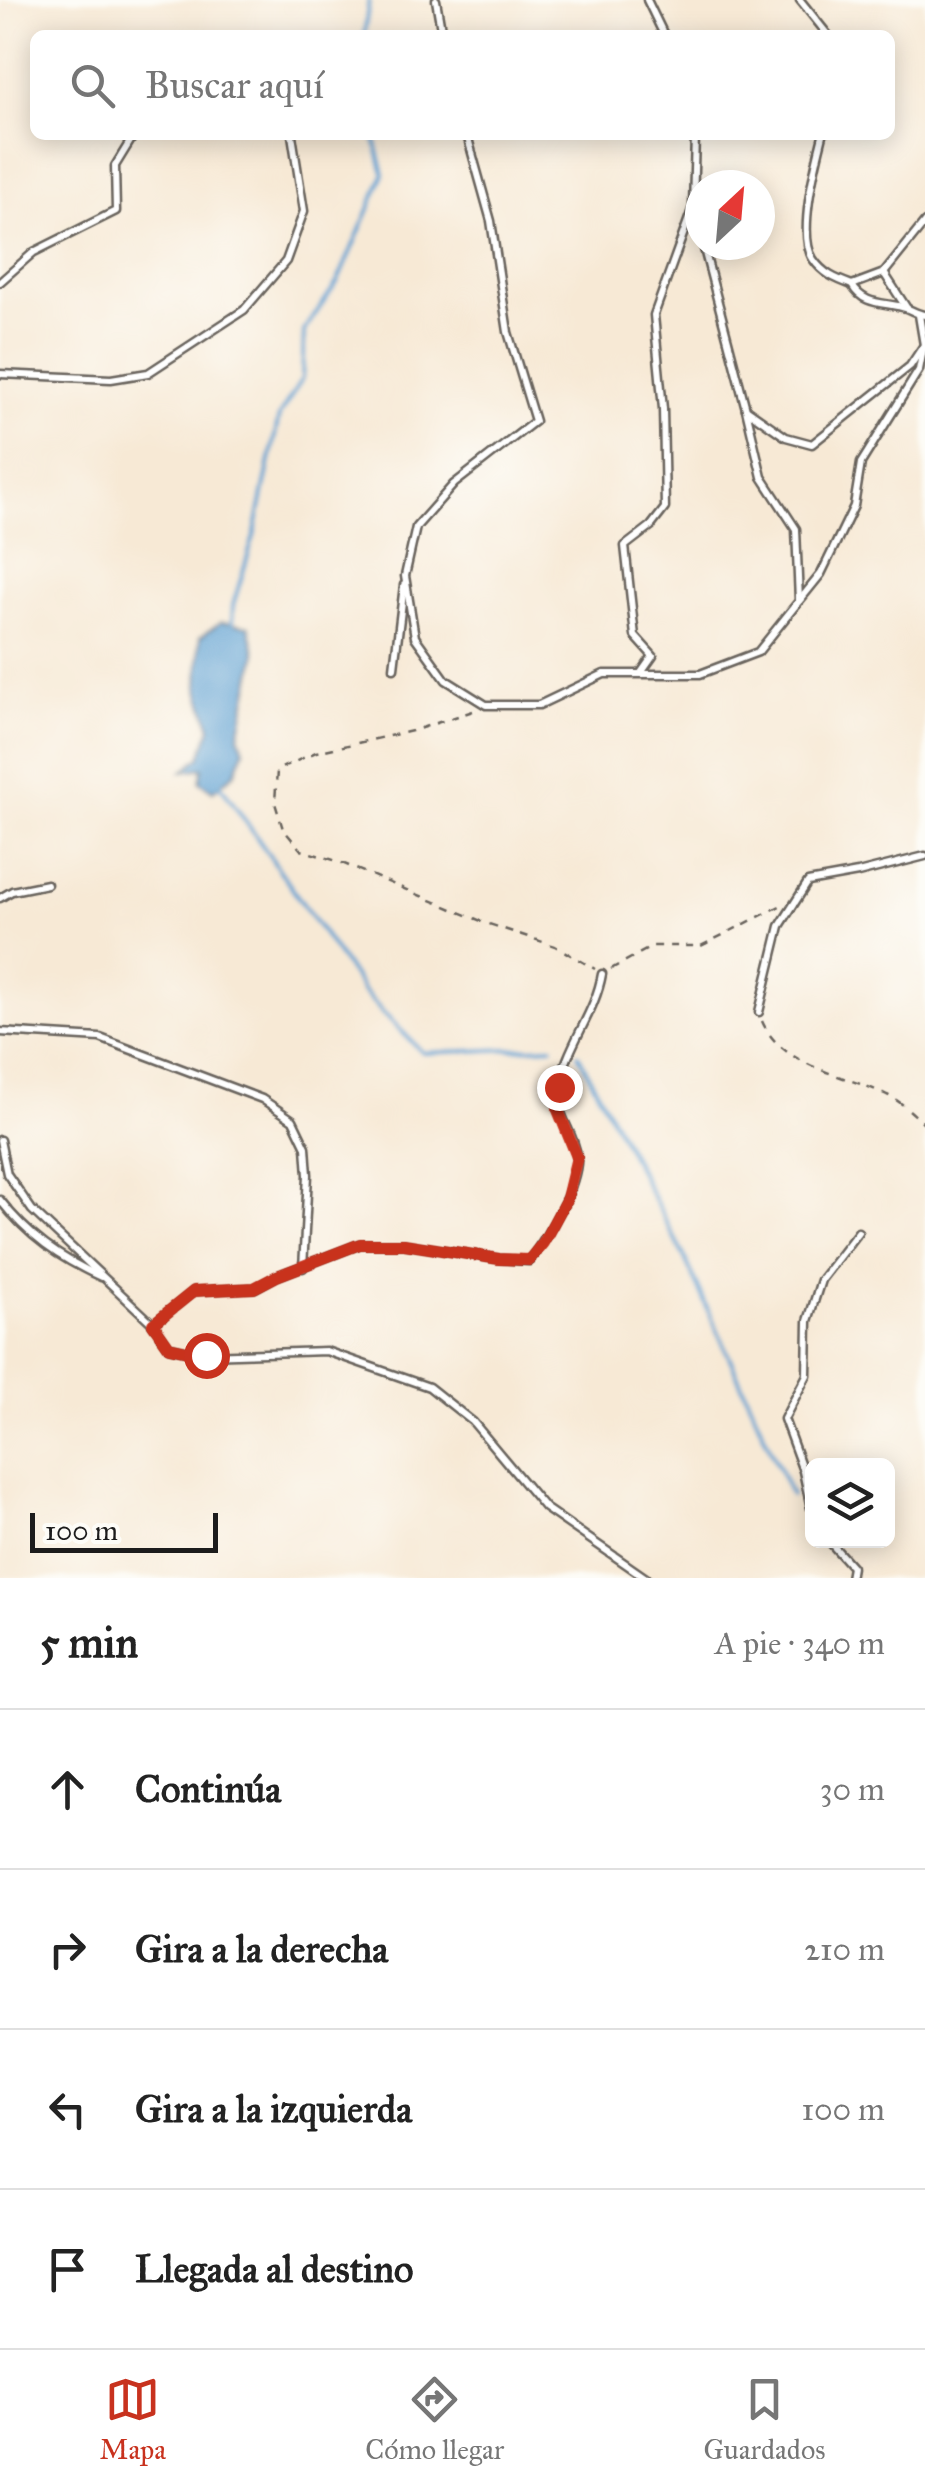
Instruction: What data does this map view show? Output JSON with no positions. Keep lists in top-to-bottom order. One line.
{"scale_bar":"100 m","north":"top right","page":{"search":"Buscar aquí","scale":"100 m","heading":["5 min","A pie · 340 m"],"list":[["Continúa","30 m"],["Gira a la derecha","210 m"],["Gira a la izquierda","100 m"],"Llegada al destino"],"nav":["Mapa","Cómo llegar","Guardados"]}}
